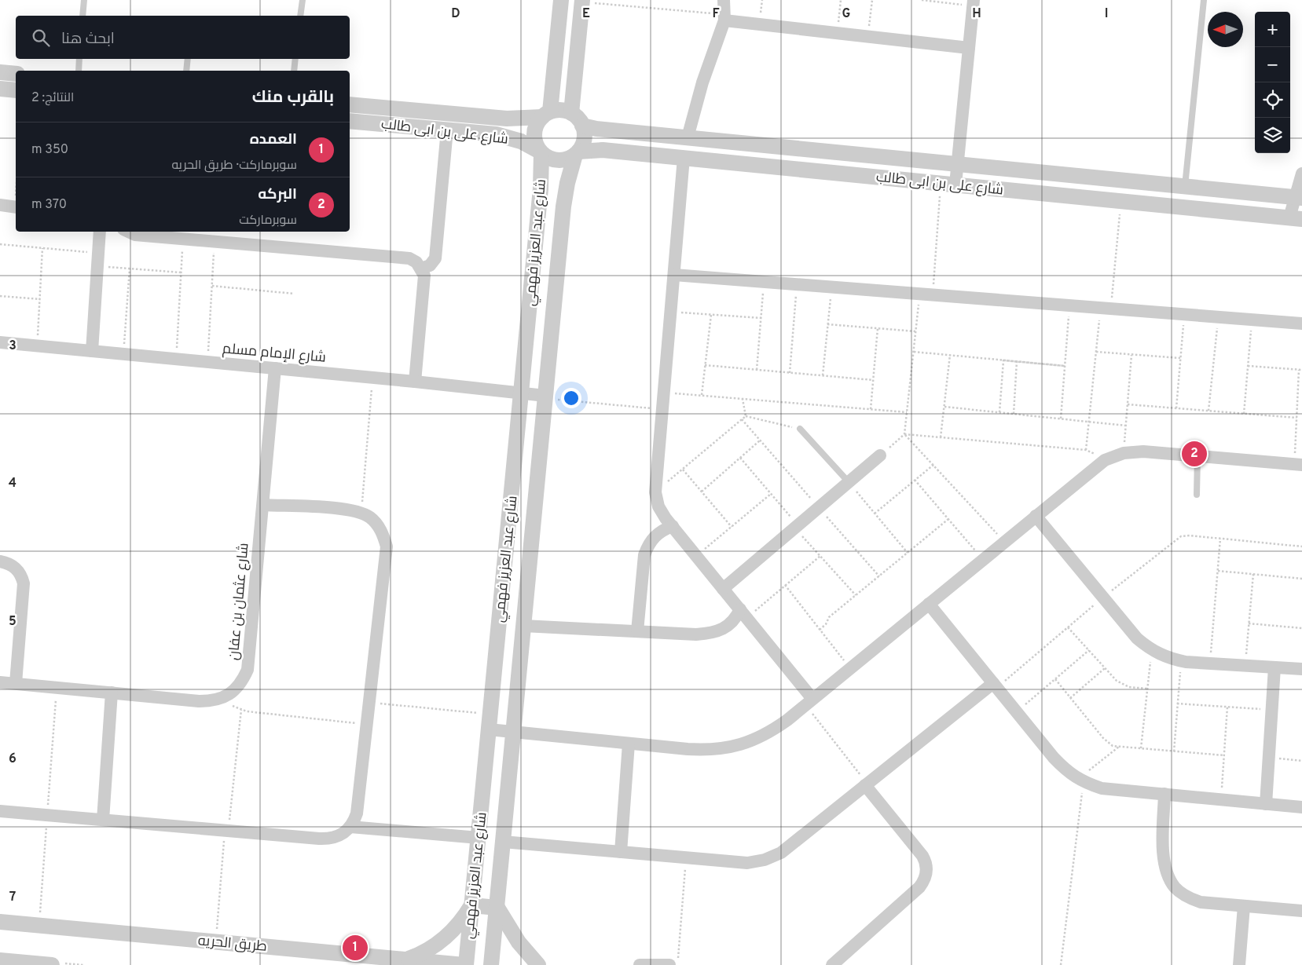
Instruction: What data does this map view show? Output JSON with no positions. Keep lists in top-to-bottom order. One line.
{"streets":{"street":["شارع على بن ابى طالب","شارع عبد العزيز فهمي","شارع الإمام مسلم","شارع عثمان بن عفان","طريق الحريه"]},"crossings":[["شارع على بن ابى طالب","شارع عبد العزيز فهمي"],["شارع عبد العزيز فهمي","شارع الإمام مسلم"],["شارع عبد العزيز فهمي","طريق الحريه"],["شارع الإمام مسلم","شارع عثمان بن عفان"]],"north":"left","page":{"map_buttons":["+","−"],"search":"ابحث هنا","heading":["بالقرب منك","النتائج: 2"],"list":[{"mark":"1","name":"العمده","note":"سوبرماركت · طريق الحريه","value":"350 m"},{"mark":"2","name":"البركه","note":"سوبرماركت","value":"370 m"}],"pins":["2","1"]},"grid":{"columns":["D","E","F","G","H","I"],"rows":["3","4","5","6","7"]}}
